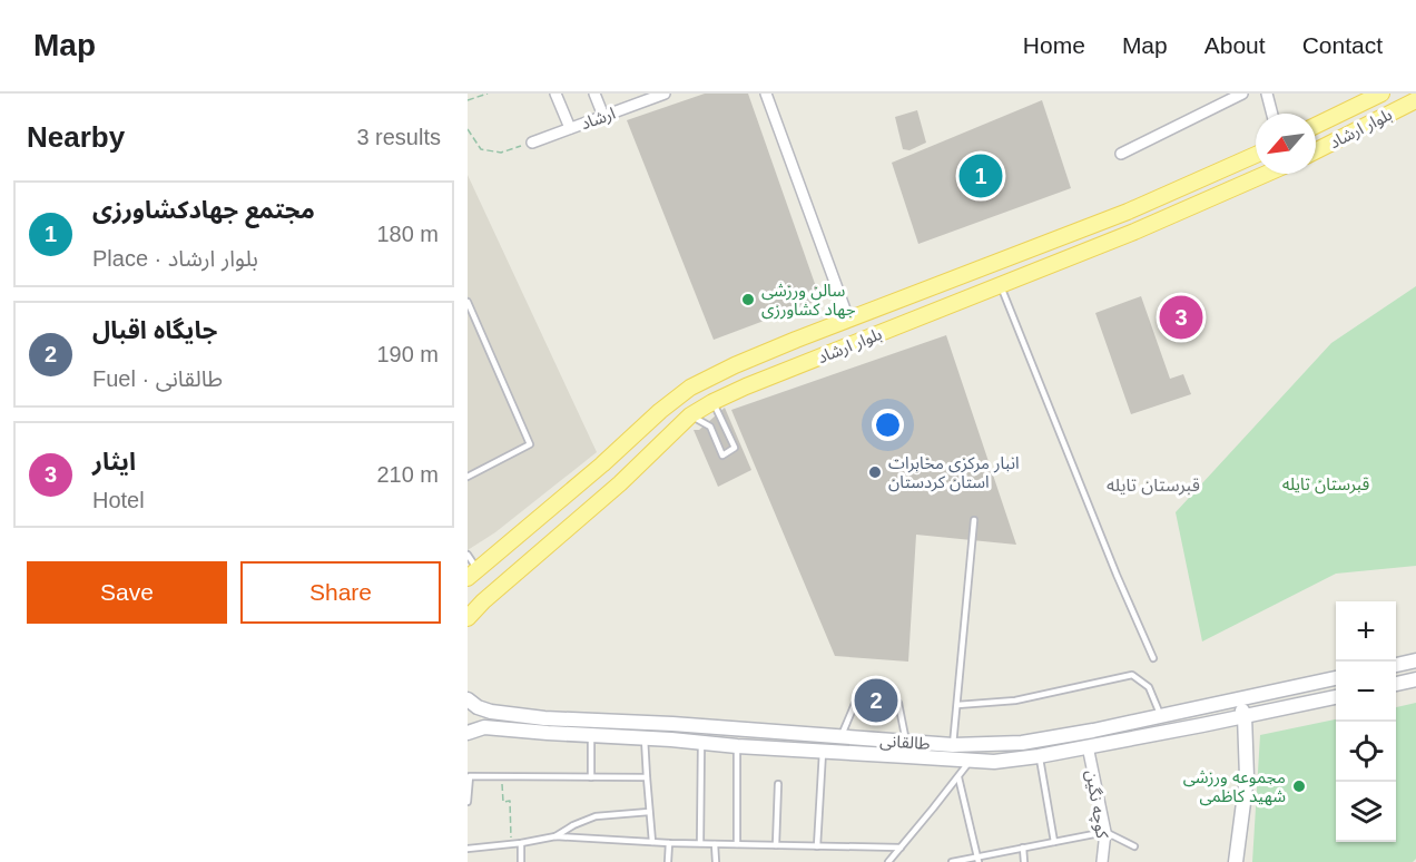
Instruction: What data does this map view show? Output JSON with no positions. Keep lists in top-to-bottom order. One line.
{"streets":{"main road":["بلوار ارشاد","طالقانی"],"street":["ارشاد","کوچه نگین"]},"crossings":[["طالقانی","کوچه نگین"]],"districts":["قبرستان تایله"],"parks":["قبرستان تایله"],"places":["سالن ورزشی جهاد کشاورزی","انبار مرکزی مخابرات استان کردستان","مجموعه ورزشی شهید کاظمی"],"north":"bottom left","page":{"header":"Map","nav":["Home","Map","About","Contact"],"heading":["Nearby","3 results"],"pins":["1","3","2"],"list":[{"mark":"1","name":"مجتمع جهادکشاورزی","note":"Place · بلوار ارشاد","value":"180 m"},{"mark":"2","name":"جایگاه اقبال","note":"Fuel · طالقانی","value":"190 m"},{"mark":"3","name":"ایثار","note":"Hotel","value":"210 m"}],"buttons":["Save","Share"],"map_buttons":["+","−"]}}
